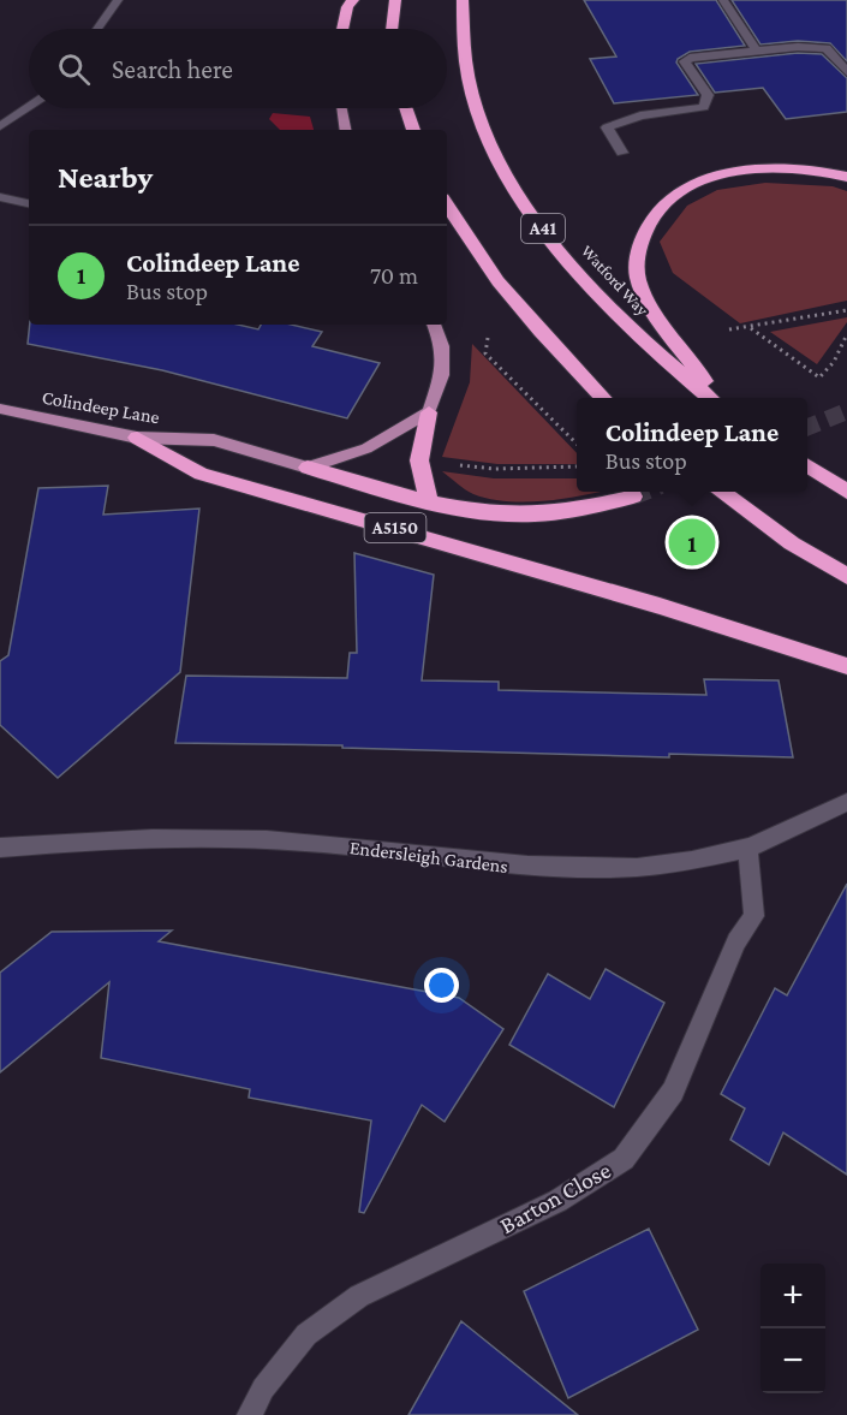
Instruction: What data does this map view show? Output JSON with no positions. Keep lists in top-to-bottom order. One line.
{"streets":{"highway":["A41","Watford Way","A5150"],"main road":["Colindeep Lane"],"street":["Endersleigh Gardens","Barton Close"]},"crossings":[["Colindeep Lane","A5150"],["Endersleigh Gardens","Barton Close"]],"page":{"search":"Search here","heading":"Nearby","list":[{"mark":"1","name":"Colindeep Lane","note":"Bus stop","value":"70 m"}],"popup":["Colindeep Lane","Bus stop"],"pins":"1","map_buttons":["+","−"]}}
